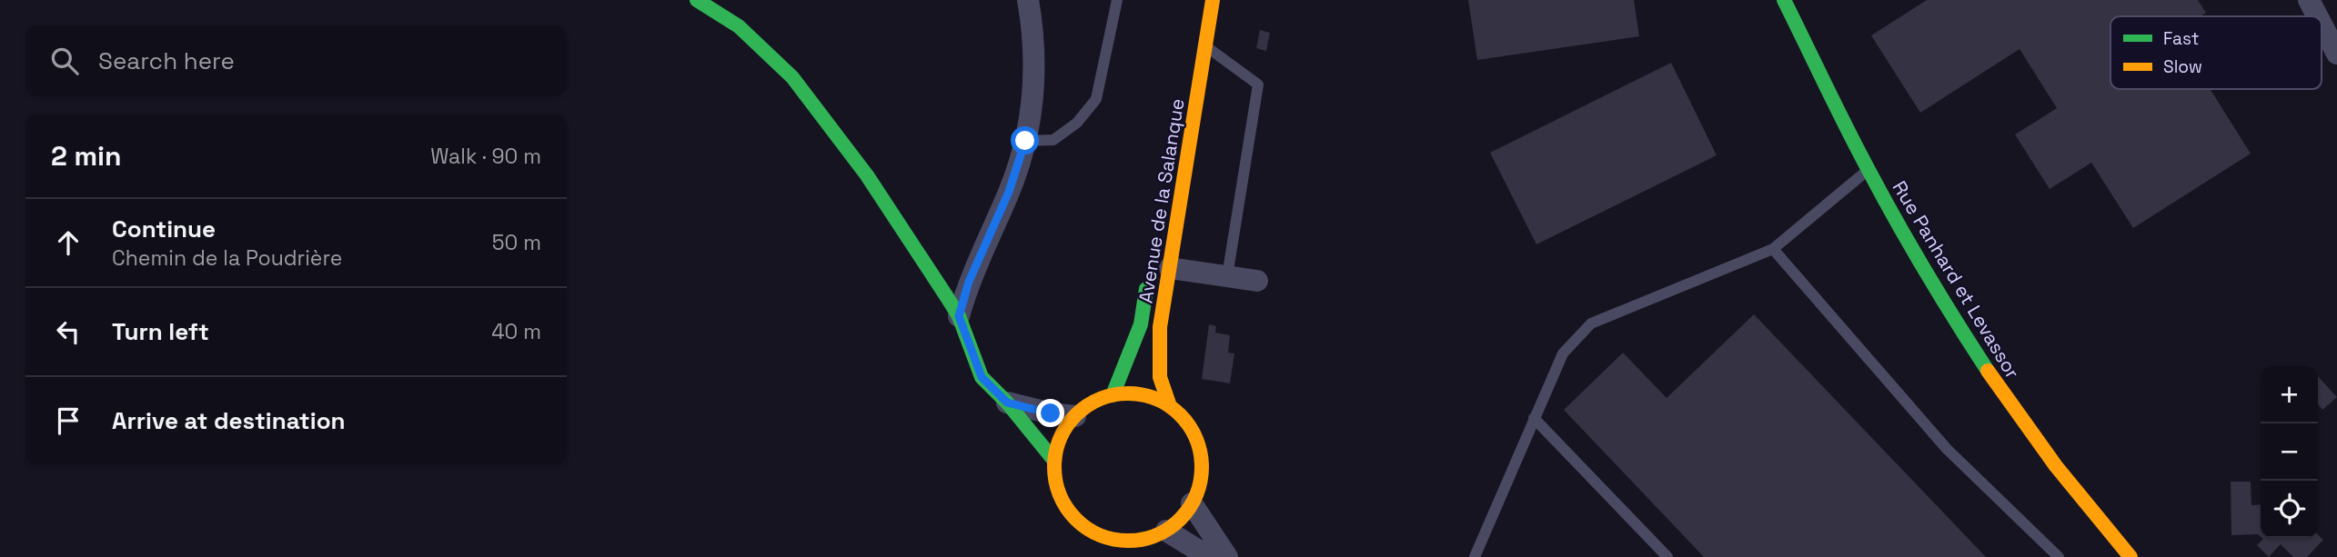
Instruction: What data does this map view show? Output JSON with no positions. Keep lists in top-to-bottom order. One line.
{"streets":{"street":["Avenue de la Salanque","Rue Panhard et Levassor"]},"legend":["Fast","Slow"],"page":{"search":"Search here","heading":["2 min","Walk · 90 m"],"list":[["Continue","Chemin de la Poudrière","50 m"],["Turn left","40 m"],"Arrive at destination"],"map_buttons":["+","−"]}}
